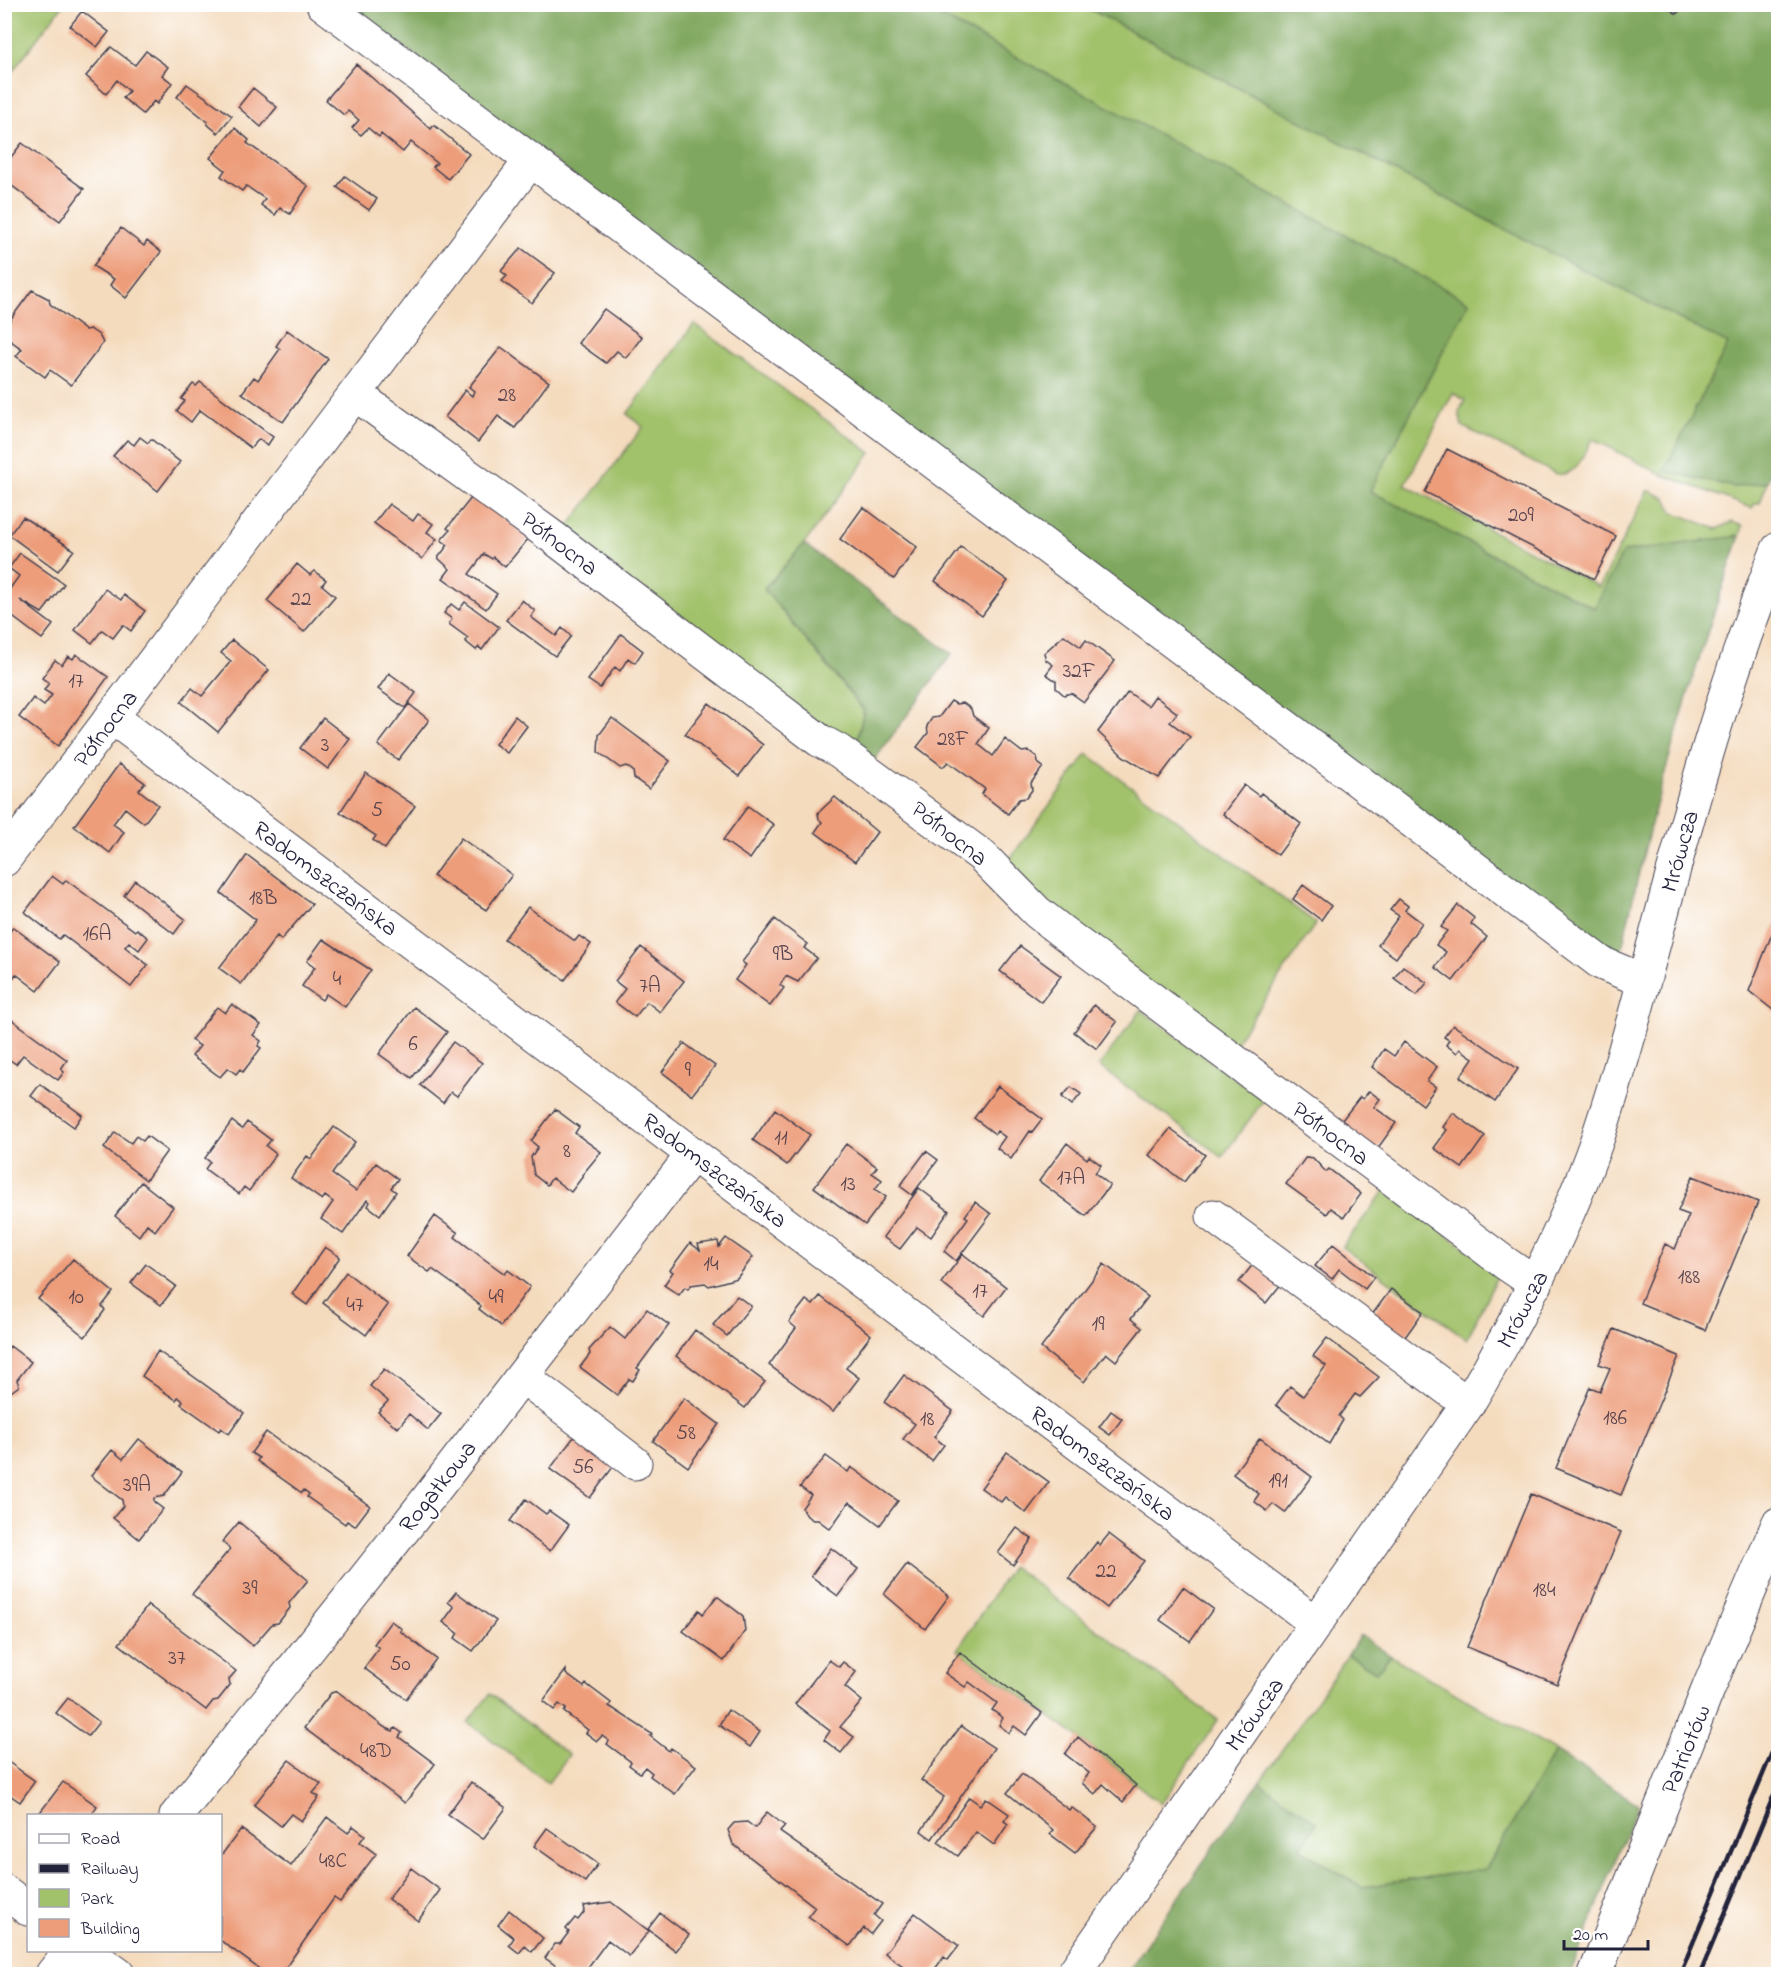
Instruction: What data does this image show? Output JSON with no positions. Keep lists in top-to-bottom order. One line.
{"streets":{"street":["Północna","Mrówcza","Radomszczańska","Rogatkowa","Patriotów"]},"crossings":[["Północna","Mrówcza"],["Północna","Radomszczańska"],["Mrówcza","Radomszczańska"],["Radomszczańska","Rogatkowa"]],"house_numbers":["28","209","22","32F","17","28F","3","5","18B","16A","9B","4","7A","6","9","11","8","17A","13","14","188","17","10","49","47","19","186","18","58","56","191","39A","22","39","184","37","50","48D","48C"],"legend":["Road","Railway","Park","Building"],"scale_bar":"20 m"}
